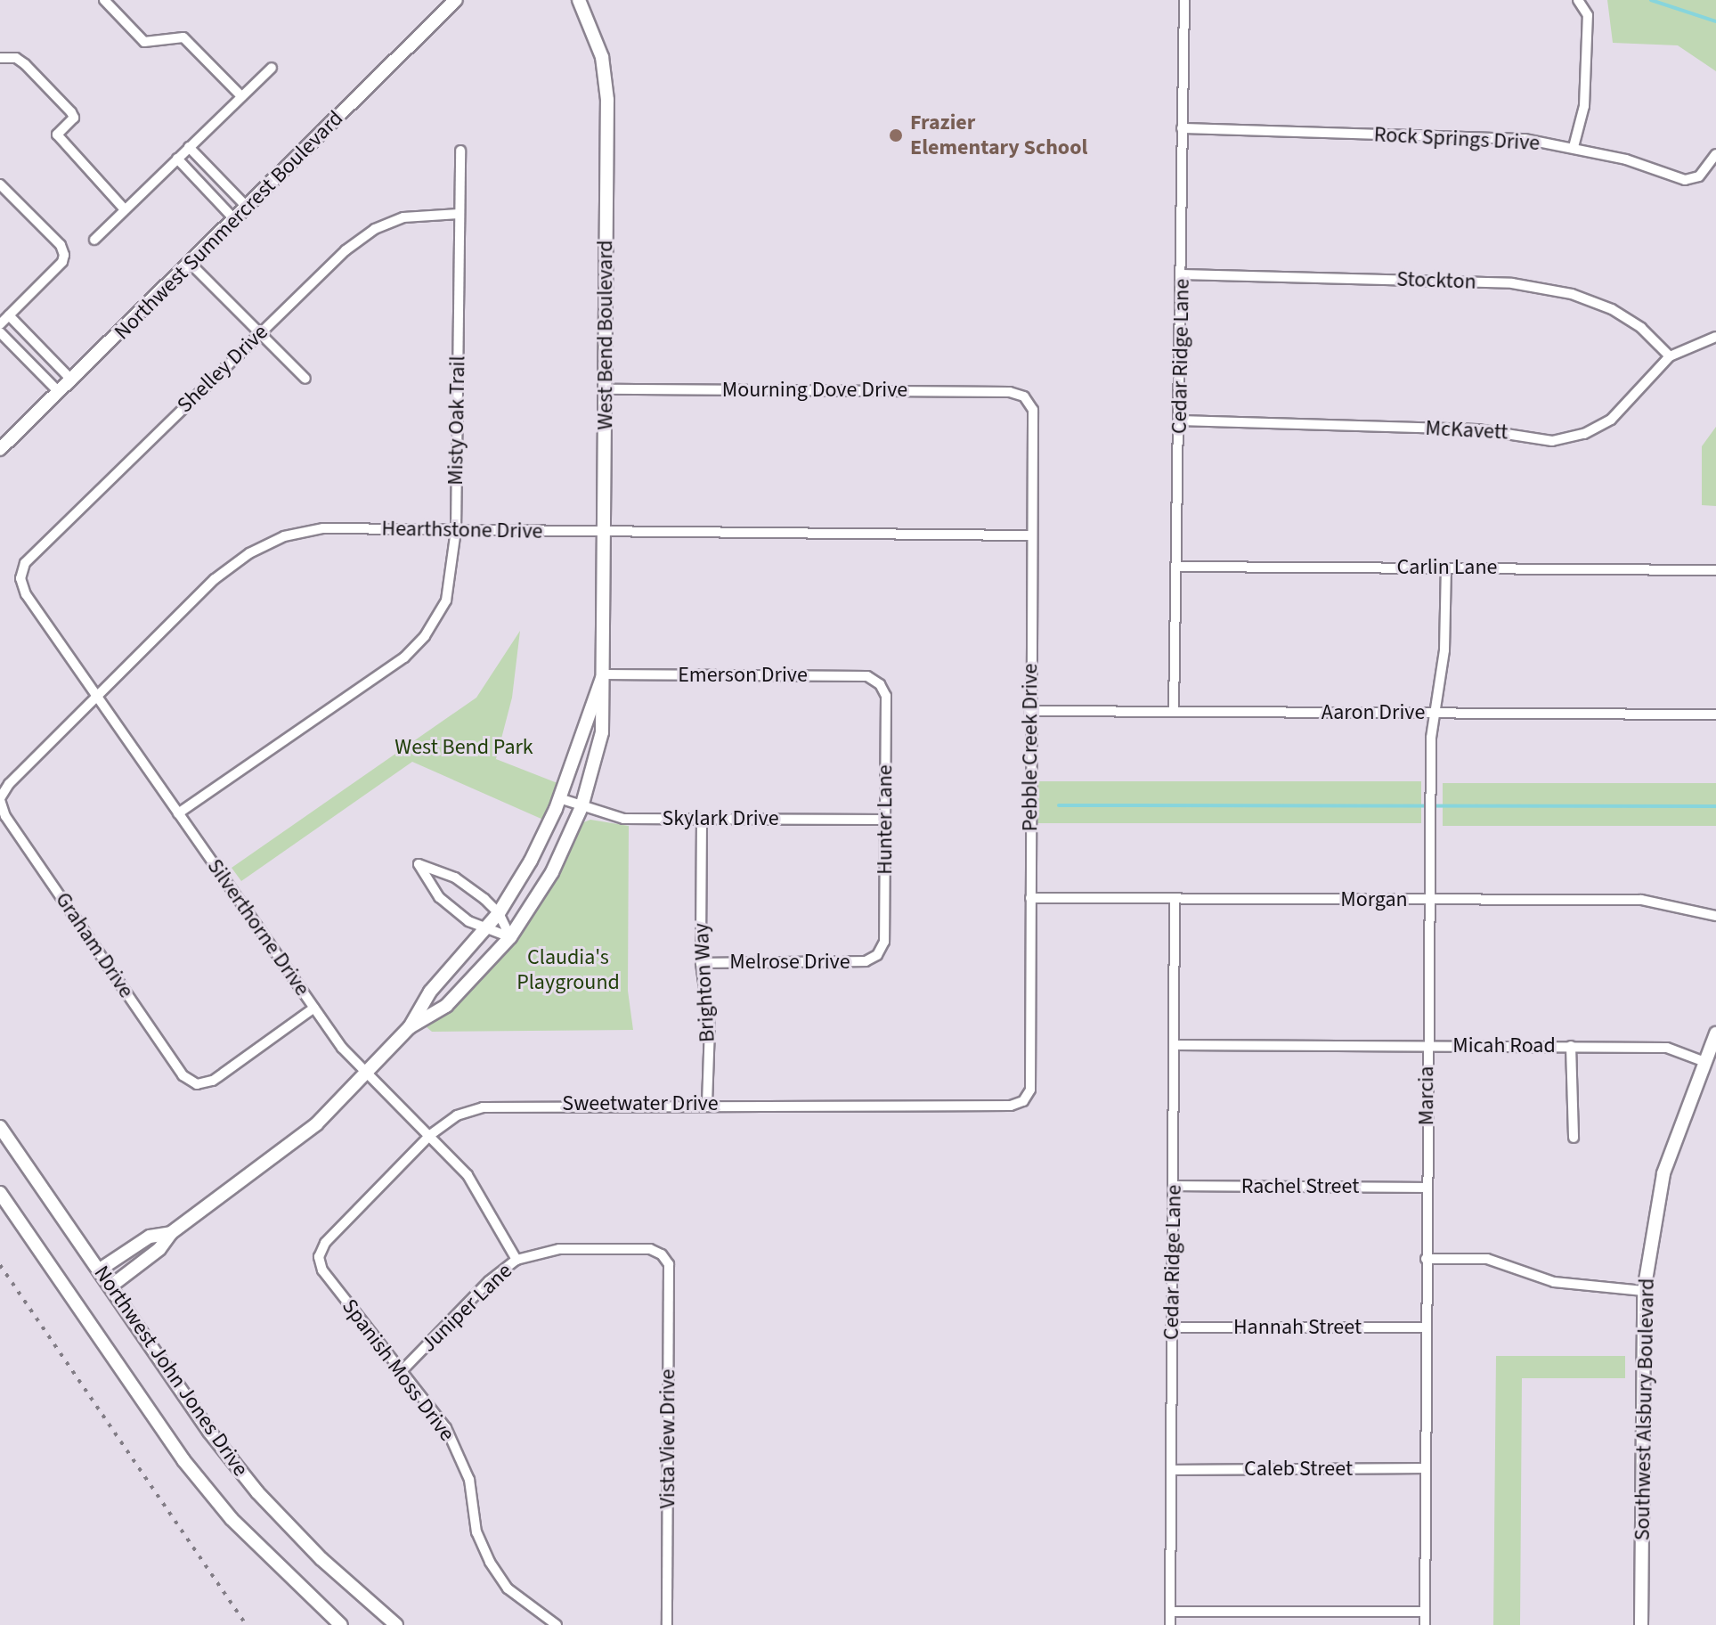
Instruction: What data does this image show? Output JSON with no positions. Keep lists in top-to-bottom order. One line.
{"streets":{"street":["Rock Springs Drive","Northwest Summercrest Boulevard","Stockton","West Bend Boulevard","Cedar Ridge Lane","Shelley Drive","Mourning Dove Drive","Misty Oak Trail","McKavett","Hearthstone Drive","Carlin Lane","Emerson Drive","Aaron Drive","Pebble Creek Drive","Skylark Drive","Hunter Lane","Morgan","Silverthorne Drive","Graham Drive","Melrose Drive","Brighton Way","Micah Road","Marcia","Sweetwater Drive","Rachel Street","Juniper Lane","Hannah Street","Spanish Moss Drive","Northwest John Jones Drive","Southwest Alsbury Boulevard","Vista View Drive","Caleb Street"]},"crossings":[["Rock Springs Drive","Cedar Ridge Lane"],["Stockton","Cedar Ridge Lane"],["Stockton","McKavett"],["West Bend Boulevard","Mourning Dove Drive"],["West Bend Boulevard","Hearthstone Drive"],["West Bend Boulevard","Emerson Drive"],["West Bend Boulevard","Skylark Drive"],["West Bend Boulevard","Silverthorne Drive"],["West Bend Boulevard","Northwest John Jones Drive"],["Cedar Ridge Lane","McKavett"],["Cedar Ridge Lane","Carlin Lane"],["Cedar Ridge Lane","Aaron Drive"],["Cedar Ridge Lane","Morgan"],["Cedar Ridge Lane","Micah Road"],["Cedar Ridge Lane","Rachel Street"],["Cedar Ridge Lane","Hannah Street"],["Cedar Ridge Lane","Caleb Street"],["Shelley Drive","Misty Oak Trail"],["Shelley Drive","Silverthorne Drive"],["Mourning Dove Drive","Pebble Creek Drive"],["Misty Oak Trail","Hearthstone Drive"],["Misty Oak Trail","Silverthorne Drive"],["Hearthstone Drive","Pebble Creek Drive"],["Hearthstone Drive","Silverthorne Drive"],["Hearthstone Drive","Graham Drive"],["Carlin Lane","Marcia"],["Emerson Drive","Hunter Lane"],["Aaron Drive","Pebble Creek Drive"],["Aaron Drive","Marcia"],["Pebble Creek Drive","Morgan"],["Pebble Creek Drive","Sweetwater Drive"],["Skylark Drive","Hunter Lane"],["Skylark Drive","Brighton Way"],["Hunter Lane","Melrose Drive"],["Morgan","Marcia"],["Silverthorne Drive","Graham Drive"],["Silverthorne Drive","Sweetwater Drive"],["Silverthorne Drive","Juniper Lane"],["Melrose Drive","Brighton Way"],["Brighton Way","Sweetwater Drive"],["Micah Road","Marcia"],["Micah Road","Southwest Alsbury Boulevard"],["Marcia","Rachel Street"],["Marcia","Hannah Street"],["Marcia","Caleb Street"],["Sweetwater Drive","Spanish Moss Drive"],["Juniper Lane","Spanish Moss Drive"],["Juniper Lane","Vista View Drive"]],"parks":["West Bend Park","Claudia's Playground"],"places":["Frazier Elementary School"]}
